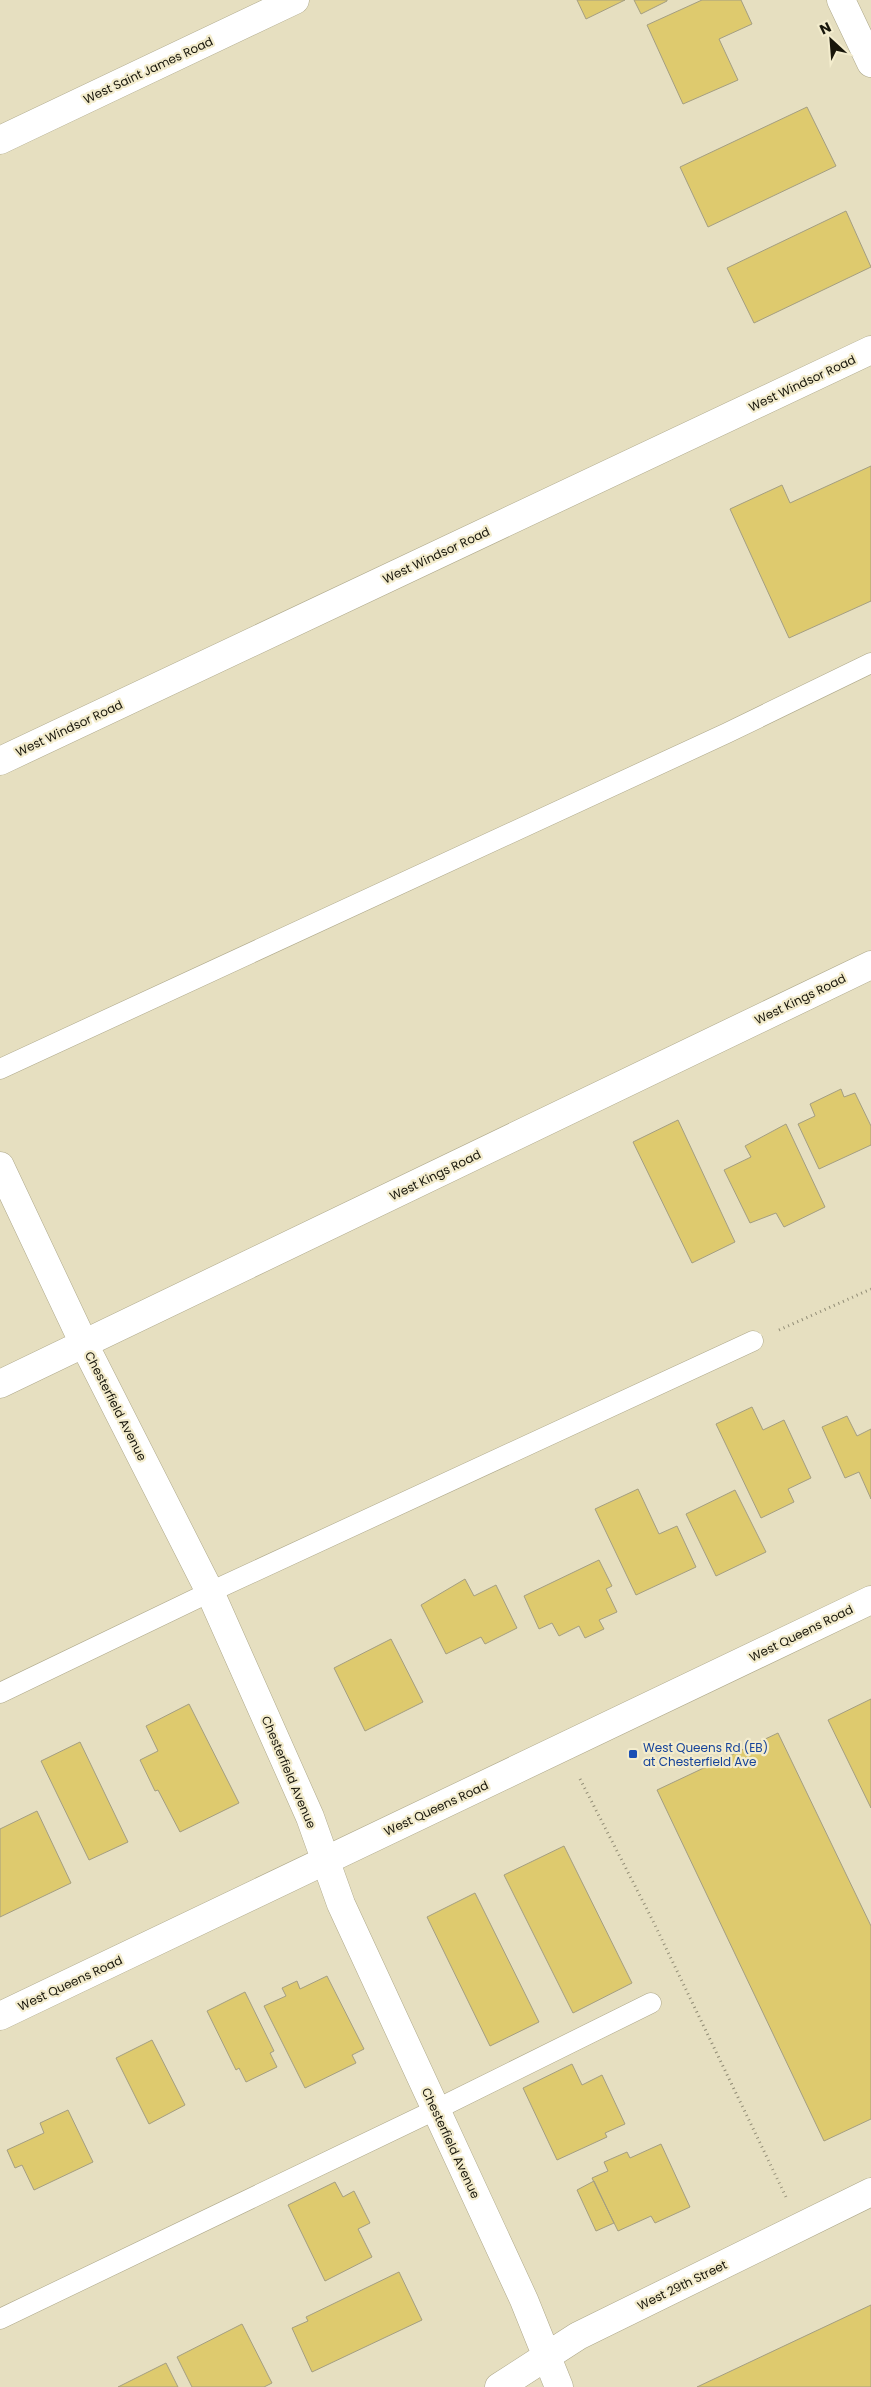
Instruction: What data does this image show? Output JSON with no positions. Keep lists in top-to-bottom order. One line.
{"streets":{"street":["West Saint James Road","West Windsor Road","West Kings Road","Chesterfield Avenue","West Queens Road","West 29th Street"]},"crossings":[["West Kings Road","Chesterfield Avenue"],["Chesterfield Avenue","West Queens Road"],["Chesterfield Avenue","West 29th Street"]],"places":{"transit":["West Queens Rd (EB) at Chesterfield Ave"]},"north":"top left"}
